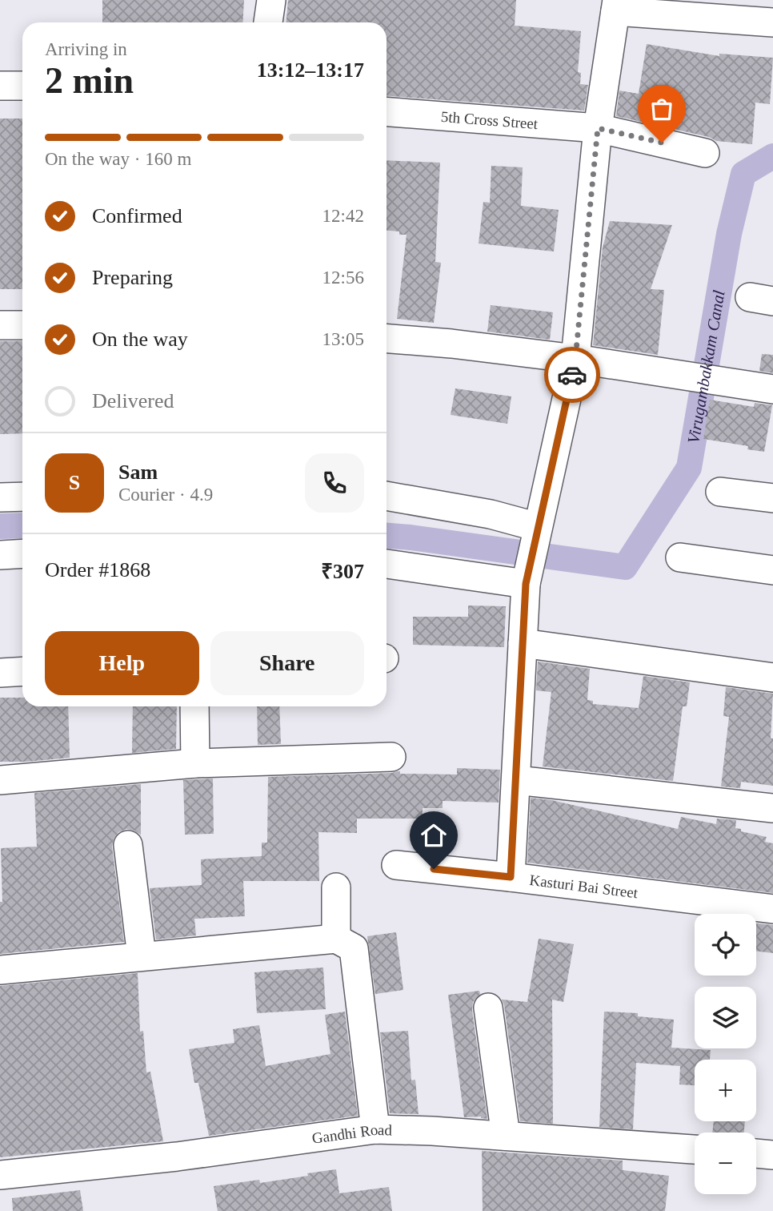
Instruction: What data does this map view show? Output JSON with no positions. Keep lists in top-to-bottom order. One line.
{"streets":{"street":["5th Cross Street","Kasturi Bai Street","Gandhi Road"]},"water":["Virugambakkam Canal"],"page":{"heading":["2 min","Arriving in","13:12–13:17"],"panel":["Sam","Courier · 4.9","Order #1868","₹307"],"bar":"On the way · 160 m","list":[["Confirmed","12:42"],["Preparing","12:56"],["On the way","13:05"],"Delivered"],"round":"S","buttons":["Help","Share"],"map_buttons":["+","−"]}}
